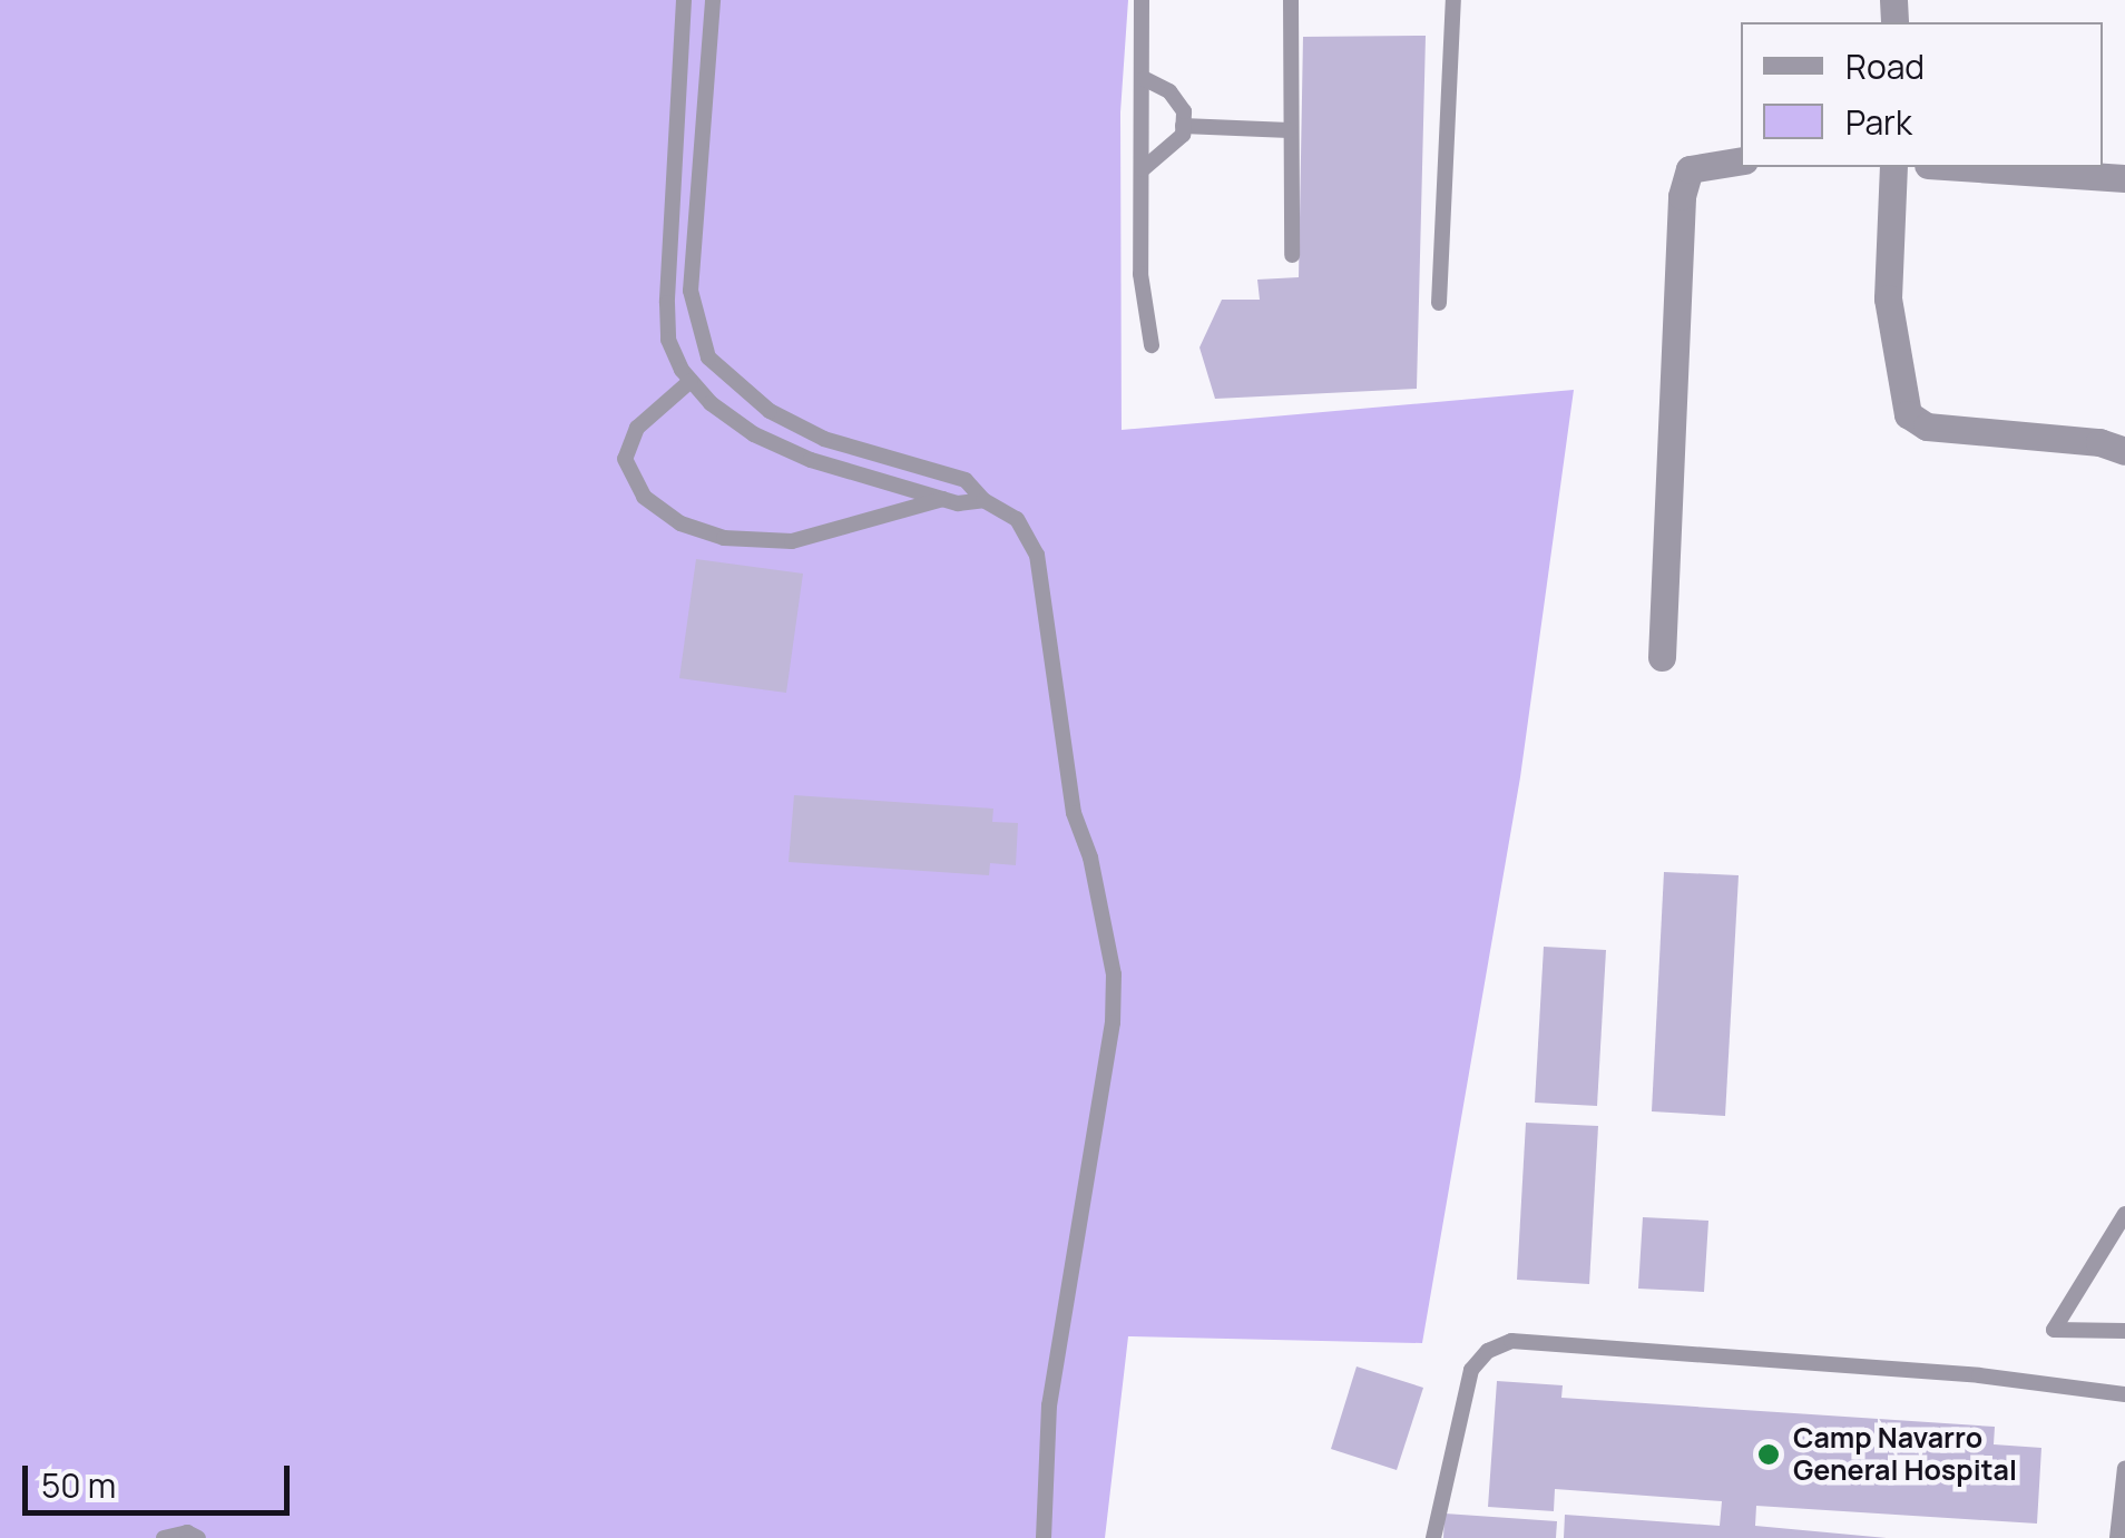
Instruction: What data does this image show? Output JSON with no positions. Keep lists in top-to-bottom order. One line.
{"places":["Camp Navarro General Hospital"],"legend":["Road","Park"],"scale_bar":"50 m"}
